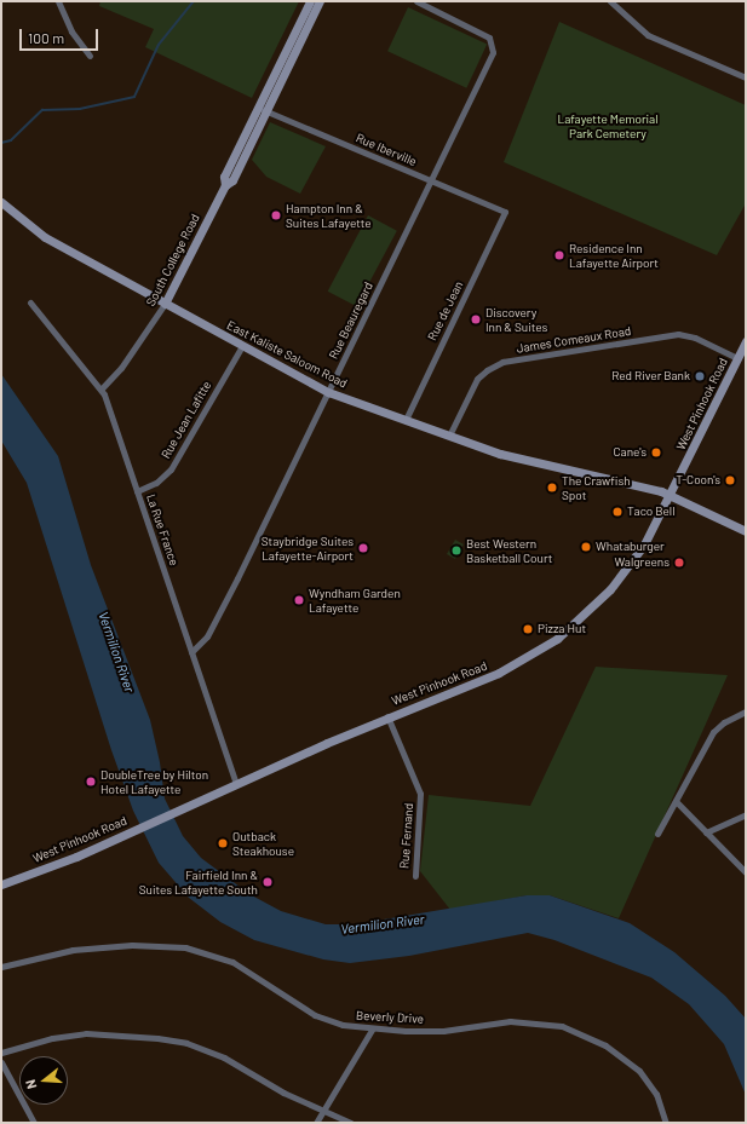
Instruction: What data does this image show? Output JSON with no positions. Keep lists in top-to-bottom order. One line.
{"streets":{"main road":["South College Road","East Kaliste Saloom Road","West Pinhook Road"],"street":["Rue Iberville","Rue de Jean","Rue Beauregard","James Comeaux Road","Rue Jean Lafitte","La Rue France","Rue Fernand","Beverly Drive"]},"crossings":[["Rue Iberville","South College Road"],["Rue Iberville","Rue de Jean"],["Rue Iberville","Rue Beauregard"],["South College Road","East Kaliste Saloom Road"],["South College Road","La Rue France"],["Rue de Jean","East Kaliste Saloom Road"],["Rue Beauregard","East Kaliste Saloom Road"],["Rue Beauregard","La Rue France"],["James Comeaux Road","East Kaliste Saloom Road"],["James Comeaux Road","West Pinhook Road"],["East Kaliste Saloom Road","West Pinhook Road"],["East Kaliste Saloom Road","Rue Jean Lafitte"],["West Pinhook Road","La Rue France"],["West Pinhook Road","Rue Fernand"],["Rue Jean Lafitte","La Rue France"]],"water":["Vermilion River"],"parks":["Lafayette Memorial Park Cemetery"],"places":["Hampton Inn & Suites Lafayette","Residence Inn Lafayette Airport","Discovery Inn & Suites","Red River Bank","Cane's","T-Coon's","The Crawfish Spot","Taco Bell","Whataburger","Staybridge Suites Lafayette-Airport","Best Western Basketball Court","Walgreens","Wyndham Garden Lafayette","Pizza Hut","DoubleTree by Hilton Hotel Lafayette","Outback Steakhouse","Fairfield Inn & Suites Lafayette South"],"scale_bar":"100 m","north":"left"}
